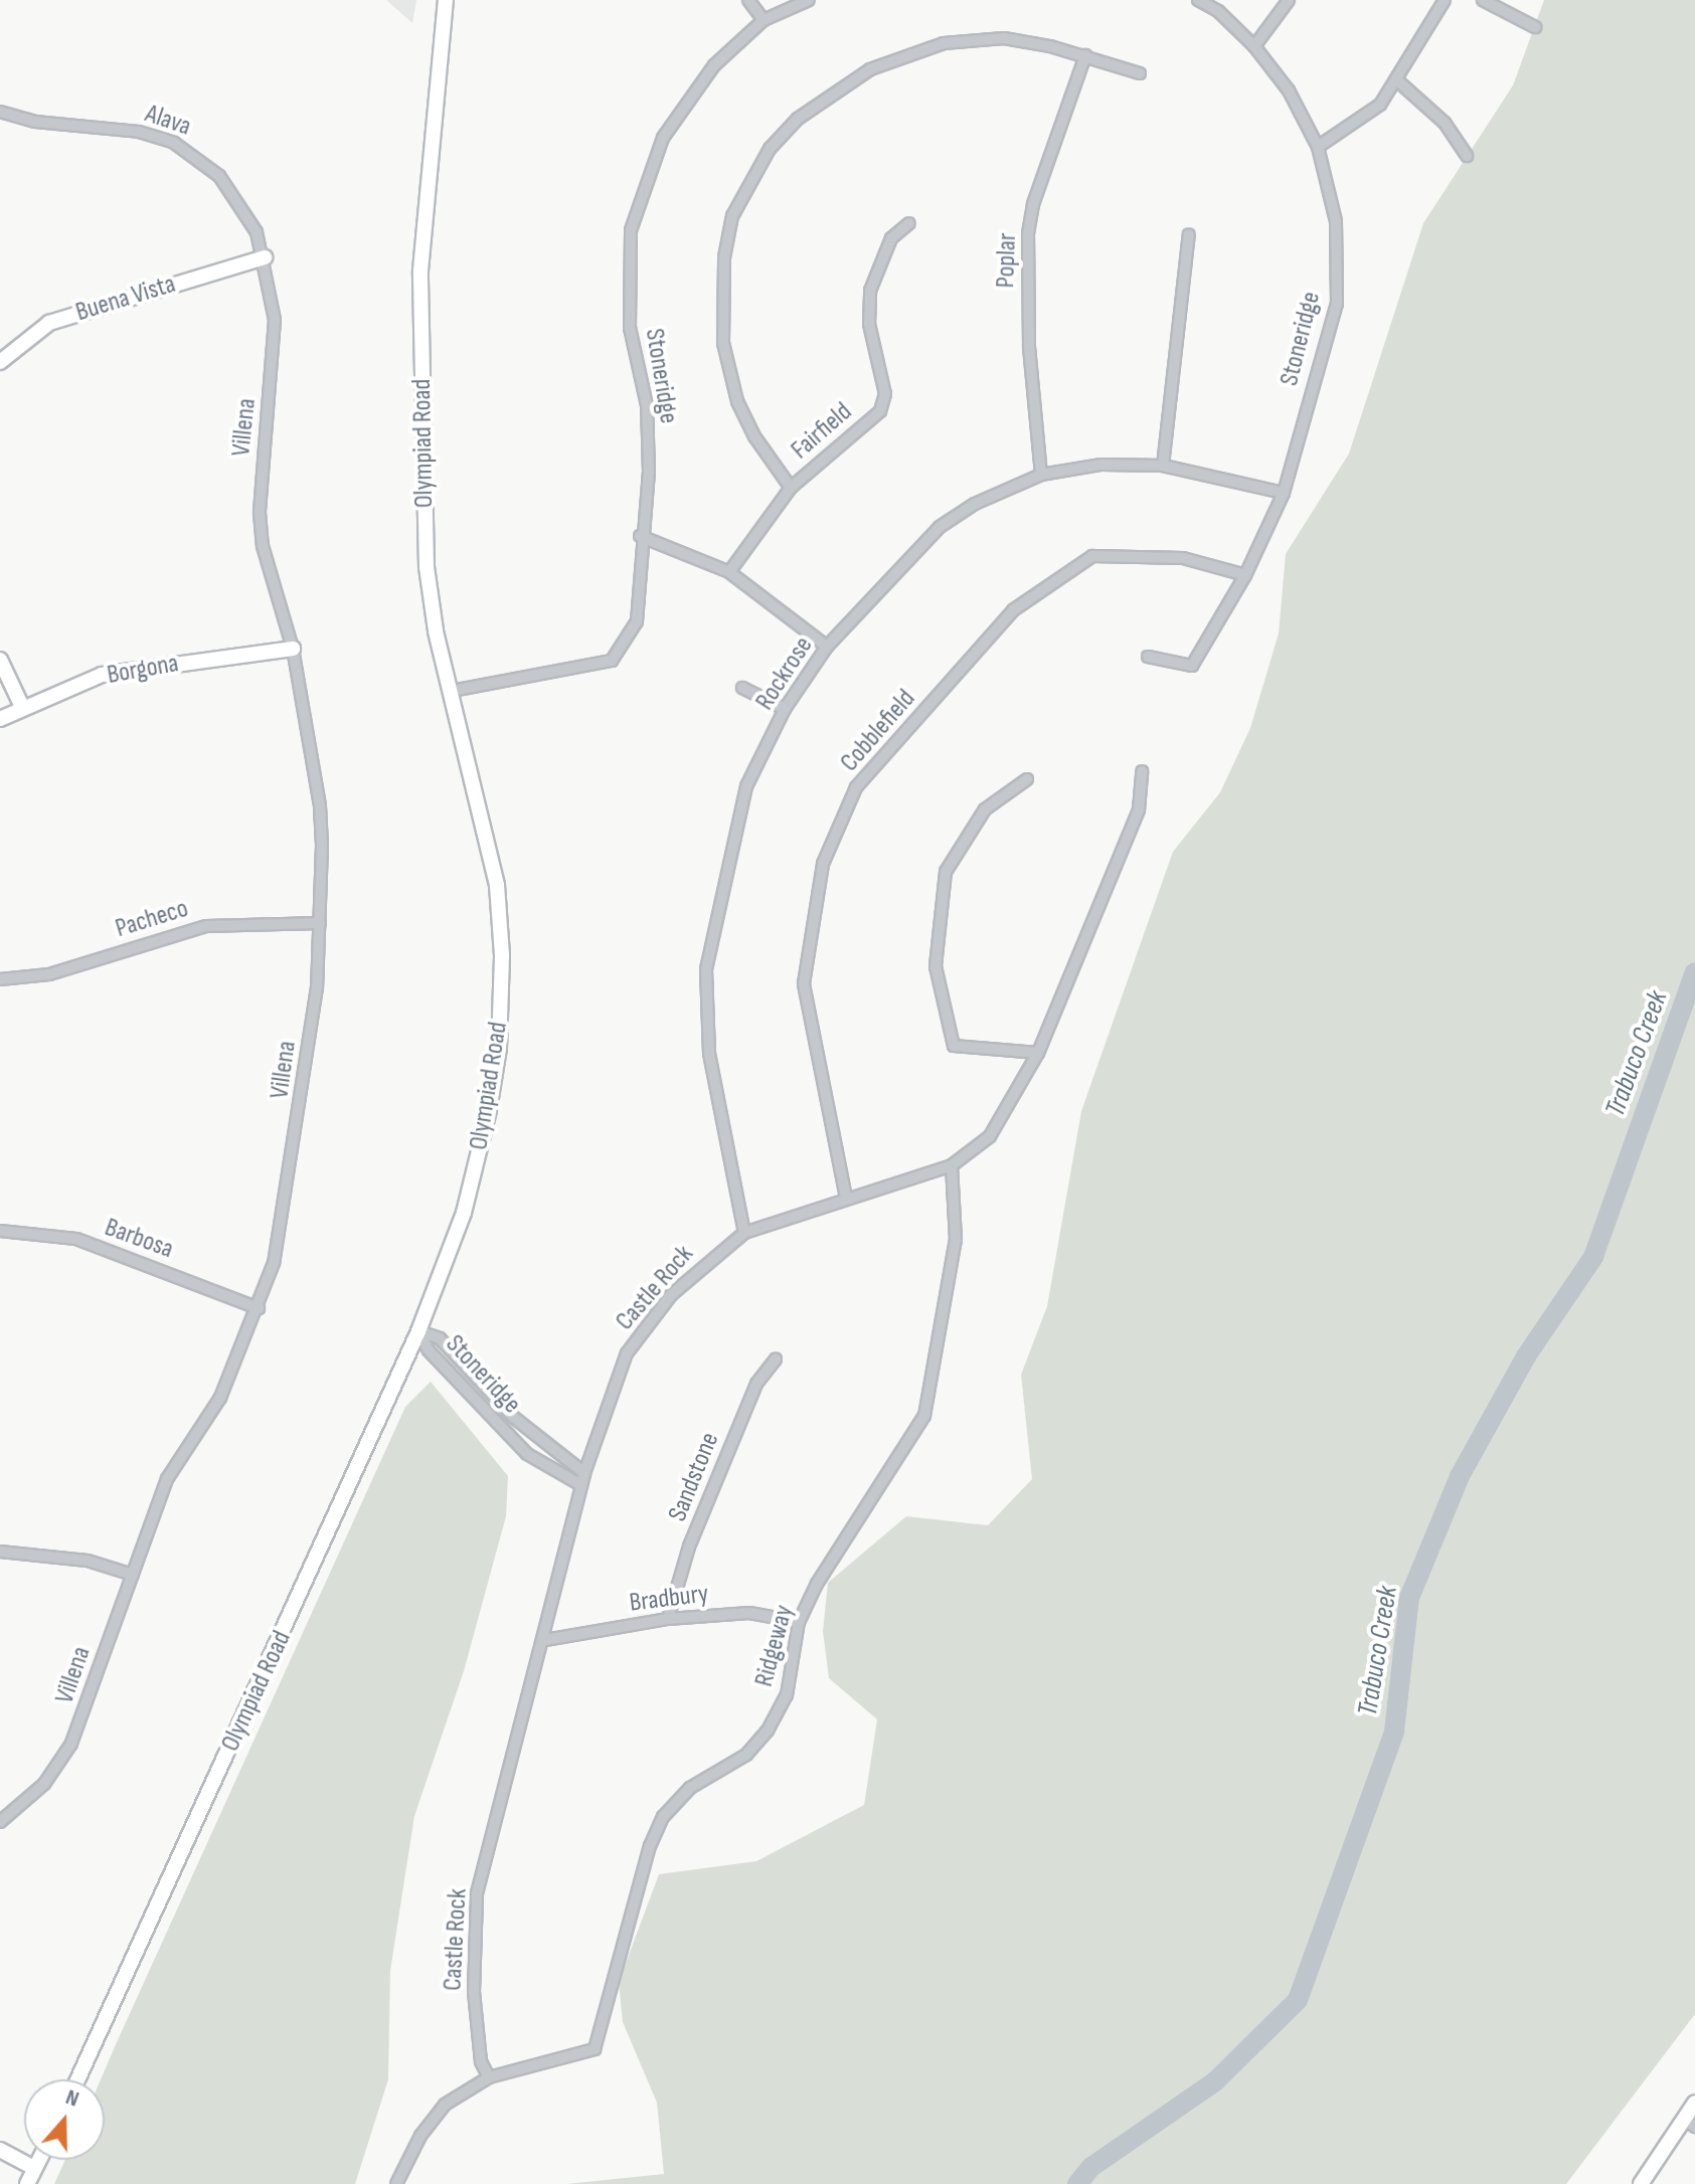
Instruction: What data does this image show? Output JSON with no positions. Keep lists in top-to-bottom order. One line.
{"streets":{"main road":["Buena Vista","Olympiad Road","Borgona"],"street":["Alava","Poplar","Stoneridge","Villena","Fairfield","Rockrose","Cobblefield","Pacheco","Barbosa","Castle Rock","Sandstone","Bradbury","Ridgeway"]},"crossings":[["Alava","Buena Vista"],["Alava","Villena"],["Poplar","Rockrose"],["Buena Vista","Villena"],["Stoneridge","Olympiad Road"],["Stoneridge","Rockrose"],["Stoneridge","Cobblefield"],["Stoneridge","Castle Rock"],["Villena","Borgona"],["Villena","Pacheco"],["Villena","Barbosa"],["Rockrose","Castle Rock"],["Cobblefield","Castle Rock"],["Castle Rock","Bradbury"],["Castle Rock","Ridgeway"],["Sandstone","Bradbury"],["Bradbury","Ridgeway"]],"water":["Trabuco Creek"],"north":"top"}
